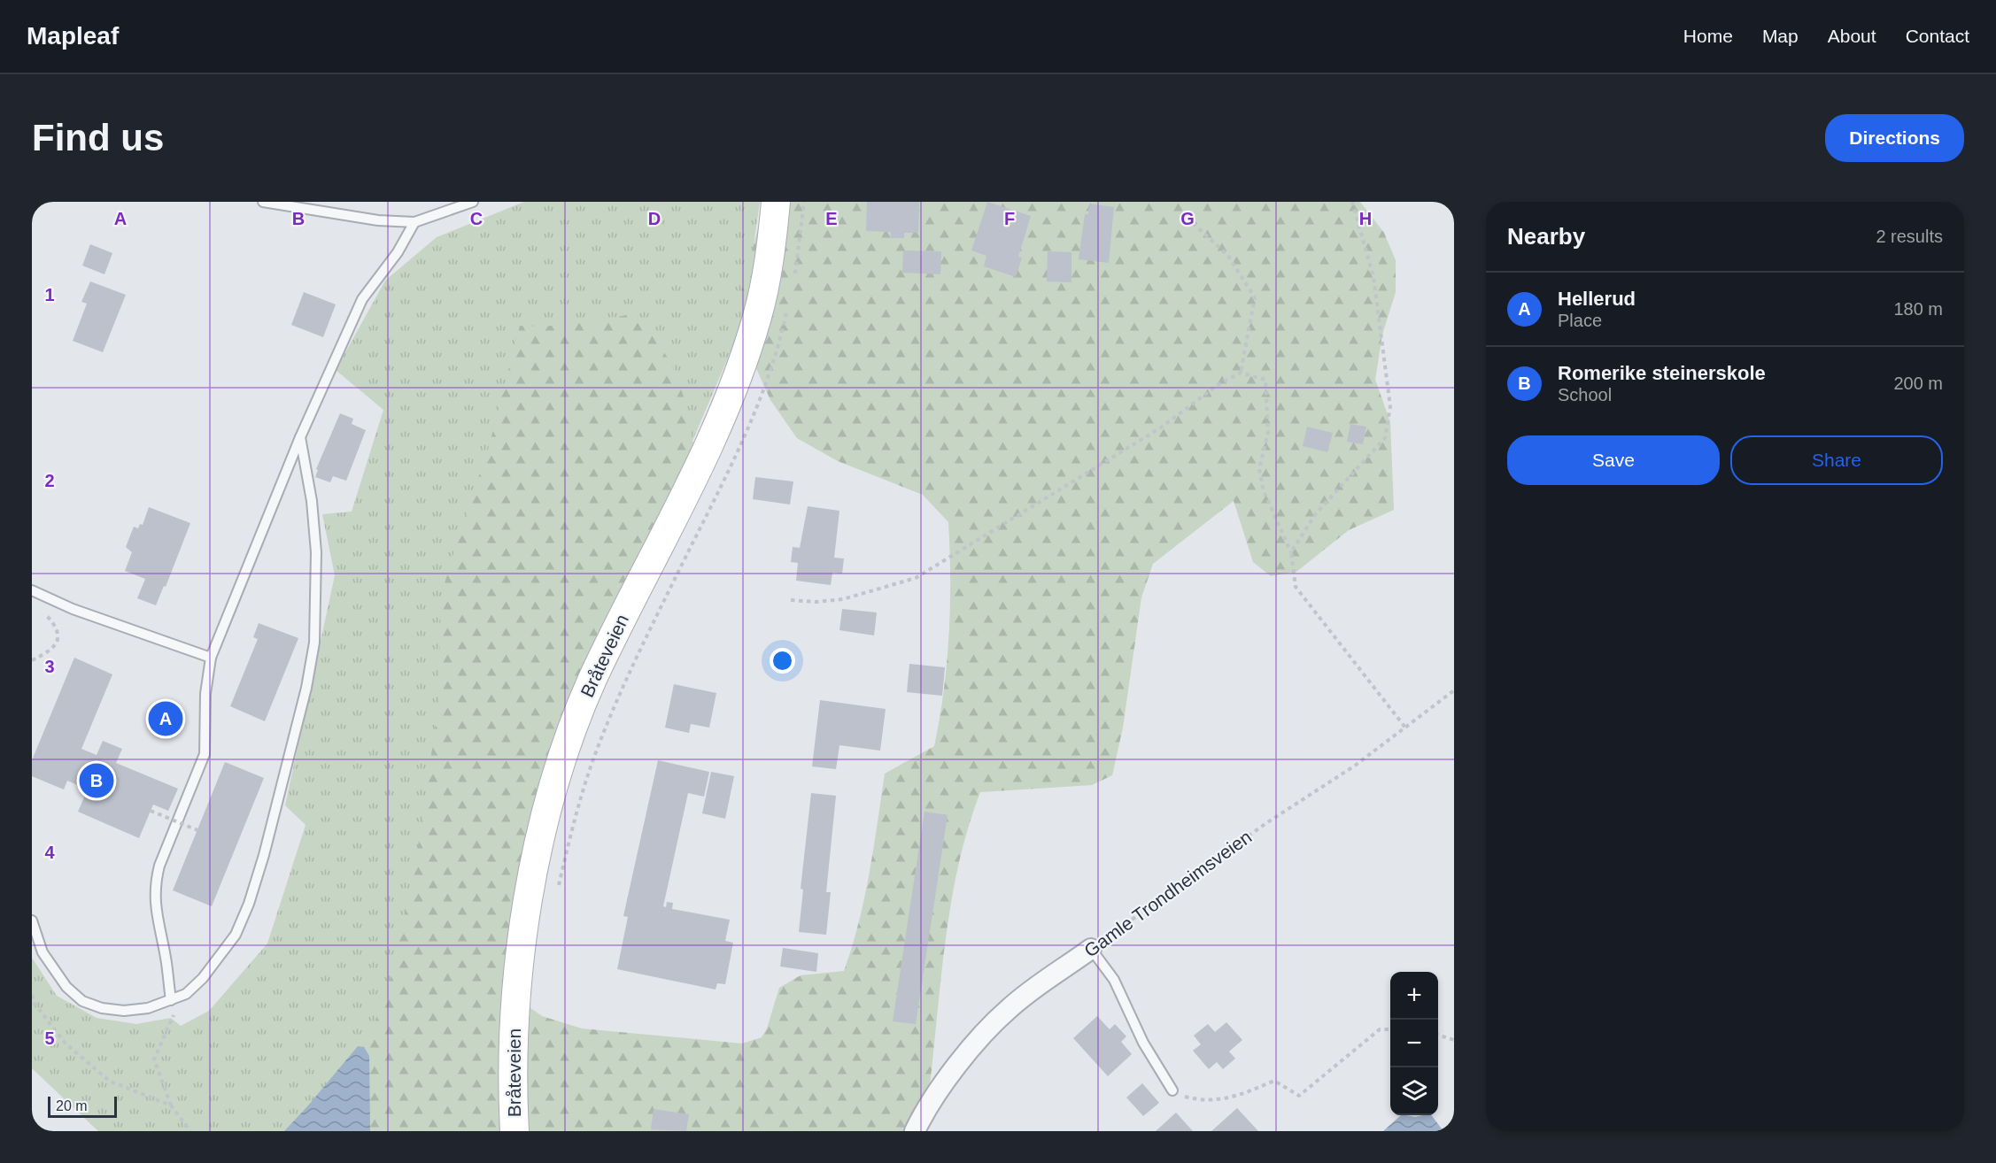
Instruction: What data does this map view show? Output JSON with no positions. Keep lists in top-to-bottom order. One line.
{"streets":{"main road":["Bråteveien"],"street":["Gamle Trondheimsveien"]},"scale_bar":"20 m","page":{"header":"Mapleaf","nav":["Home","Map","About","Contact"],"buttons":["Directions",["Save","Share"]],"title":"Find us","heading":["Nearby","2 results"],"list":[{"mark":"A","name":"Hellerud","note":"Place","value":"180 m"},{"mark":"B","name":"Romerike steinerskole","note":"School","value":"200 m"}],"pins":["A","B"],"map_buttons":["+","−"],"scale":"20 m"},"grid":{"columns":["A","B","C","D","E","F","G","H"],"rows":["1","2","3","4","5"]}}
